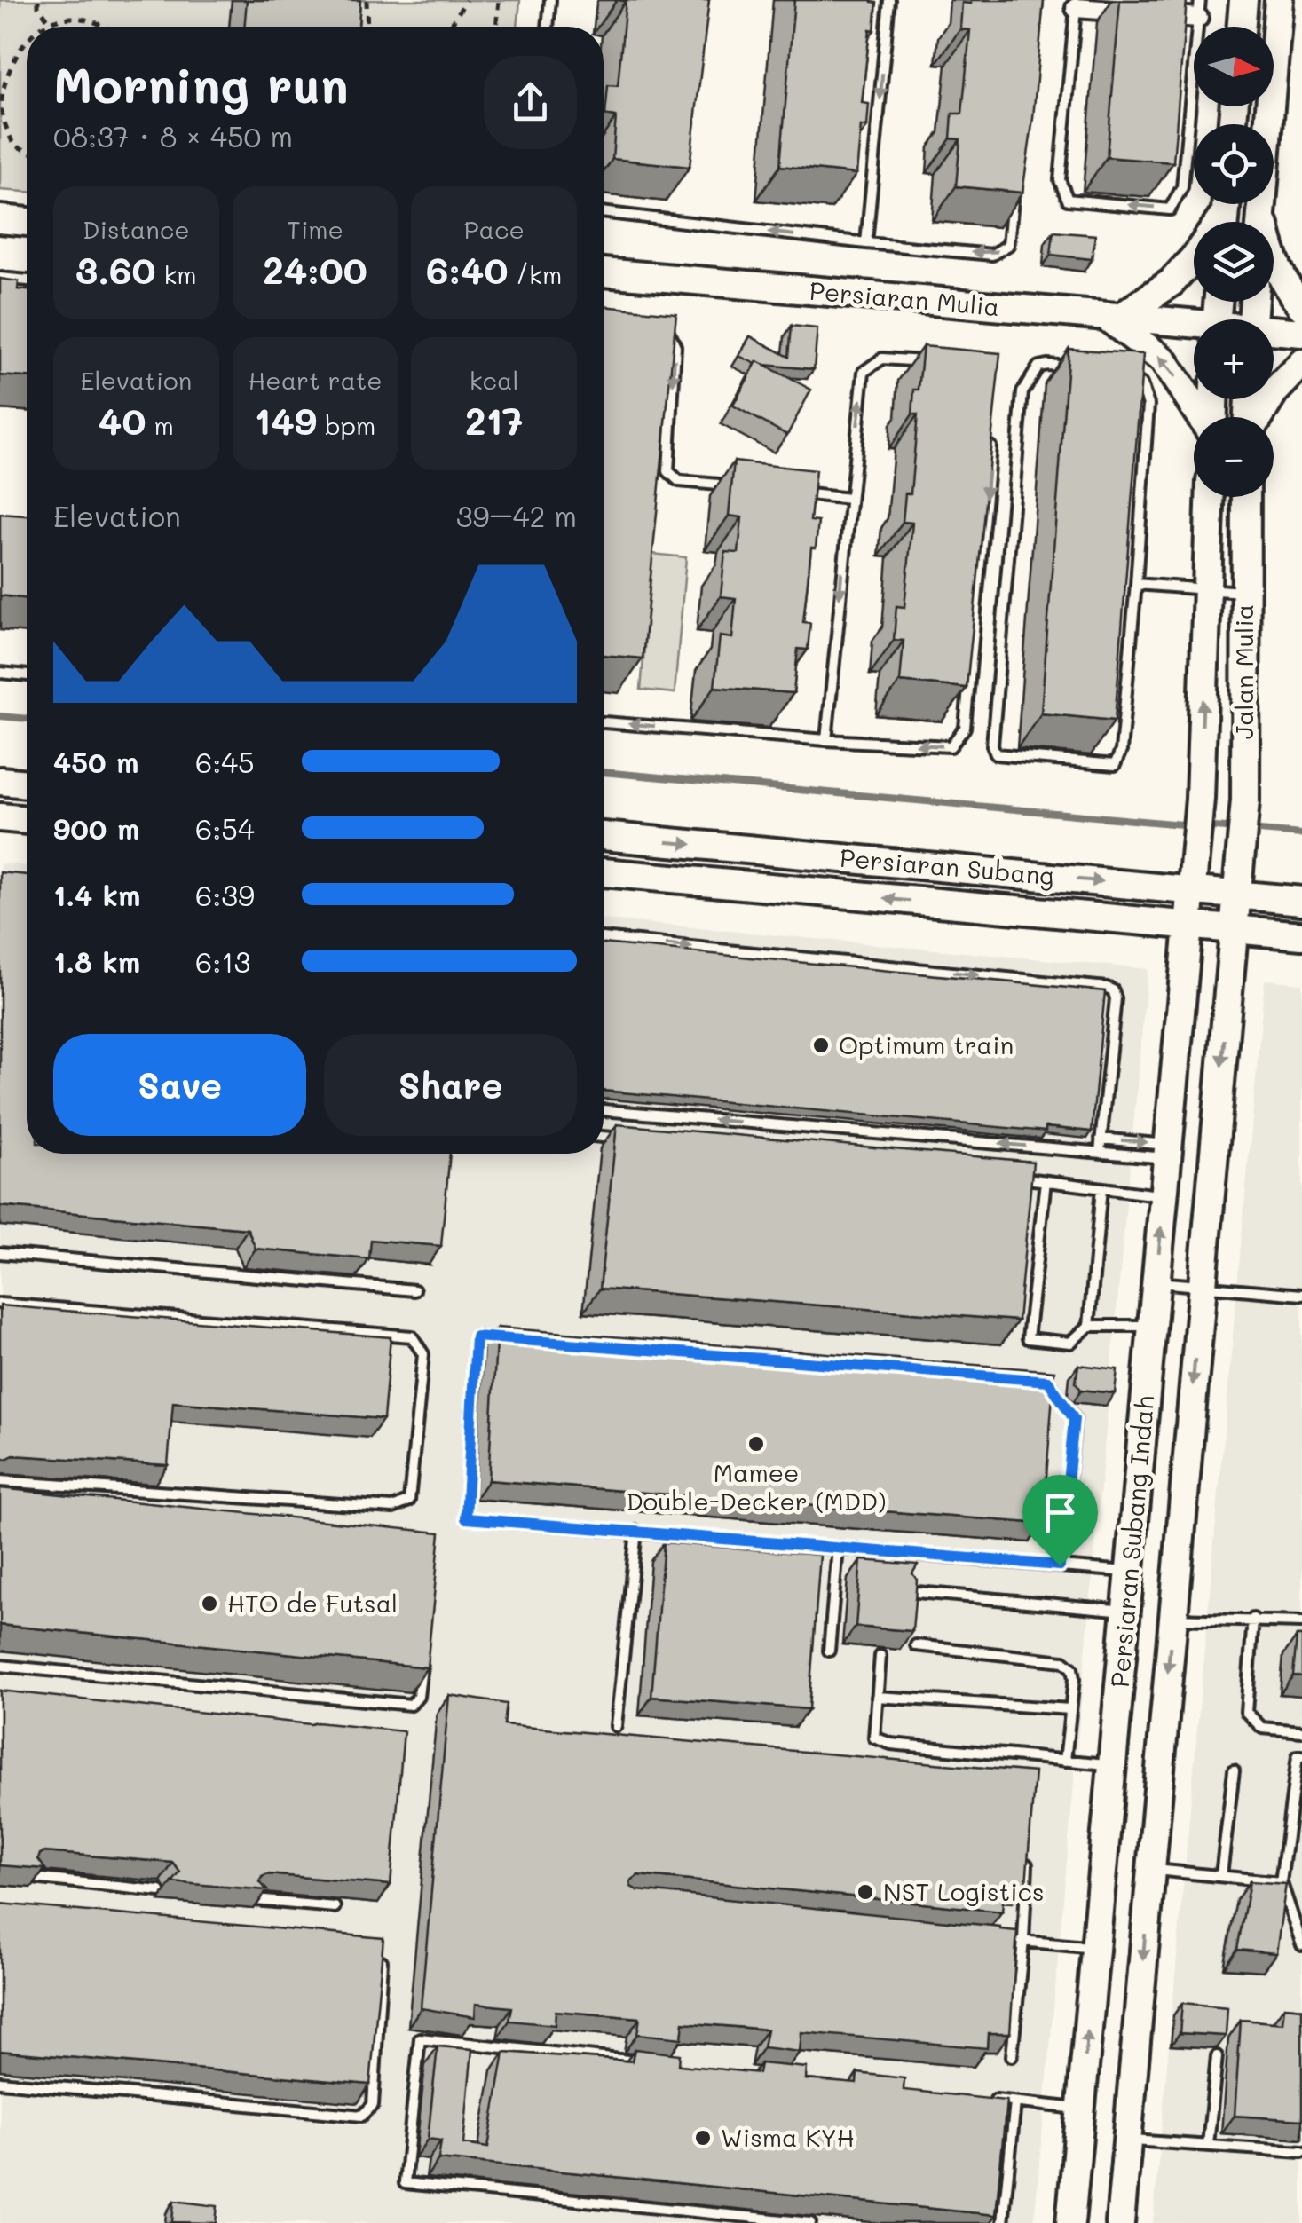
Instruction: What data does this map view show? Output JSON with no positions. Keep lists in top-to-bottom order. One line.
{"streets":{"main road":["Persiaran Mulia","Jalan Mulia","Persiaran Subang","Persiaran Subang Indah"]},"crossings":[["Jalan Mulia","Persiaran Subang Indah"],["Persiaran Subang","Persiaran Subang Indah"]],"places":["Optimum train","Mamee Double-Decker (MDD)","HTO de Futsal","NST Logistics","Wisma KYH"],"north":"right","page":{"map_buttons":["+","−"],"heading":["Morning run","08:37 · 8 × 450 m"],"stats":[["Distance","3.60 km"],["Time","24:00"],["Pace","6:40 /km"],["Elevation","40 m"],["Heart rate","149 bpm"],["kcal","217"]],"chart":["Elevation","39–42 m"],"list":[{"name":"450 m","note":"6:45"},{"name":"900 m","note":"6:54"},{"name":"1.4 km","note":"6:39"},{"name":"1.8 km","note":"6:13"}],"buttons":["Save","Share"]}}
